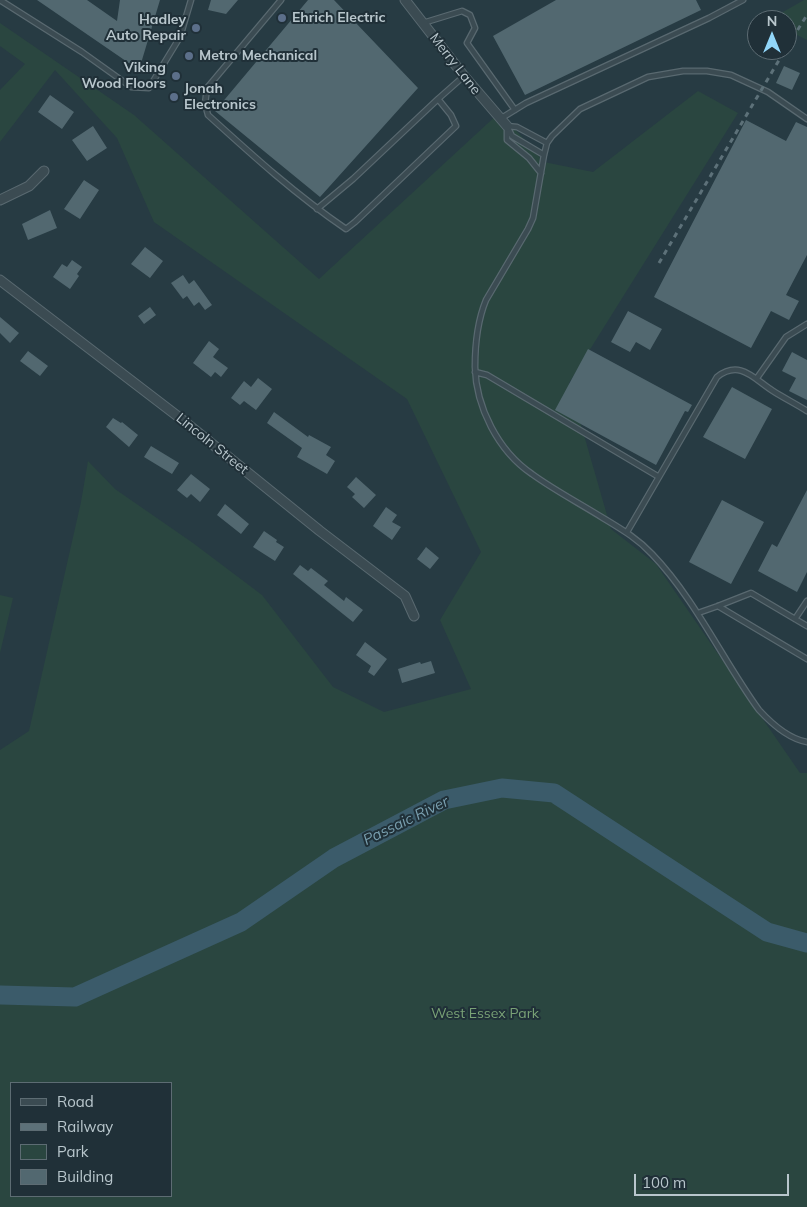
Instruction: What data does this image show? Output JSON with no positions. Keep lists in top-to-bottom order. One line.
{"streets":{"street":["Merry Lane","Lincoln Street"]},"water":["Passaic River"],"parks":["West Essex Park"],"places":["Ehrich Electric","Hadley Auto Repair","Metro Mechanical","Viking Wood Floors","Jonah Electronics"],"legend":["Road","Railway","Park","Building"],"scale_bar":"100 m","north":"top"}
